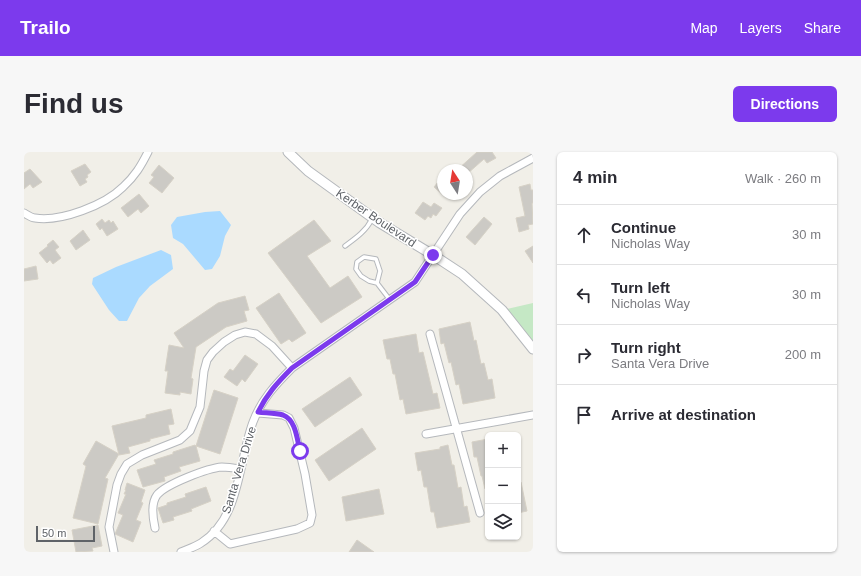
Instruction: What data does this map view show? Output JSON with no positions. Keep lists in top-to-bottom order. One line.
{"streets":{"street":["Kerber Boulevard","Santa Vera Drive"]},"crossings":[["Kerber Boulevard","Santa Vera Drive"]],"scale_bar":"50 m","north":"top","page":{"header":"Trailo","nav":["Map","Layers","Share"],"buttons":"Directions","title":"Find us","heading":["4 min","Walk · 260 m"],"list":[["Continue","Nicholas Way","30 m"],["Turn left","Nicholas Way","30 m"],["Turn right","Santa Vera Drive","200 m"],"Arrive at destination"],"map_buttons":["+","−"],"scale":"50 m"}}
